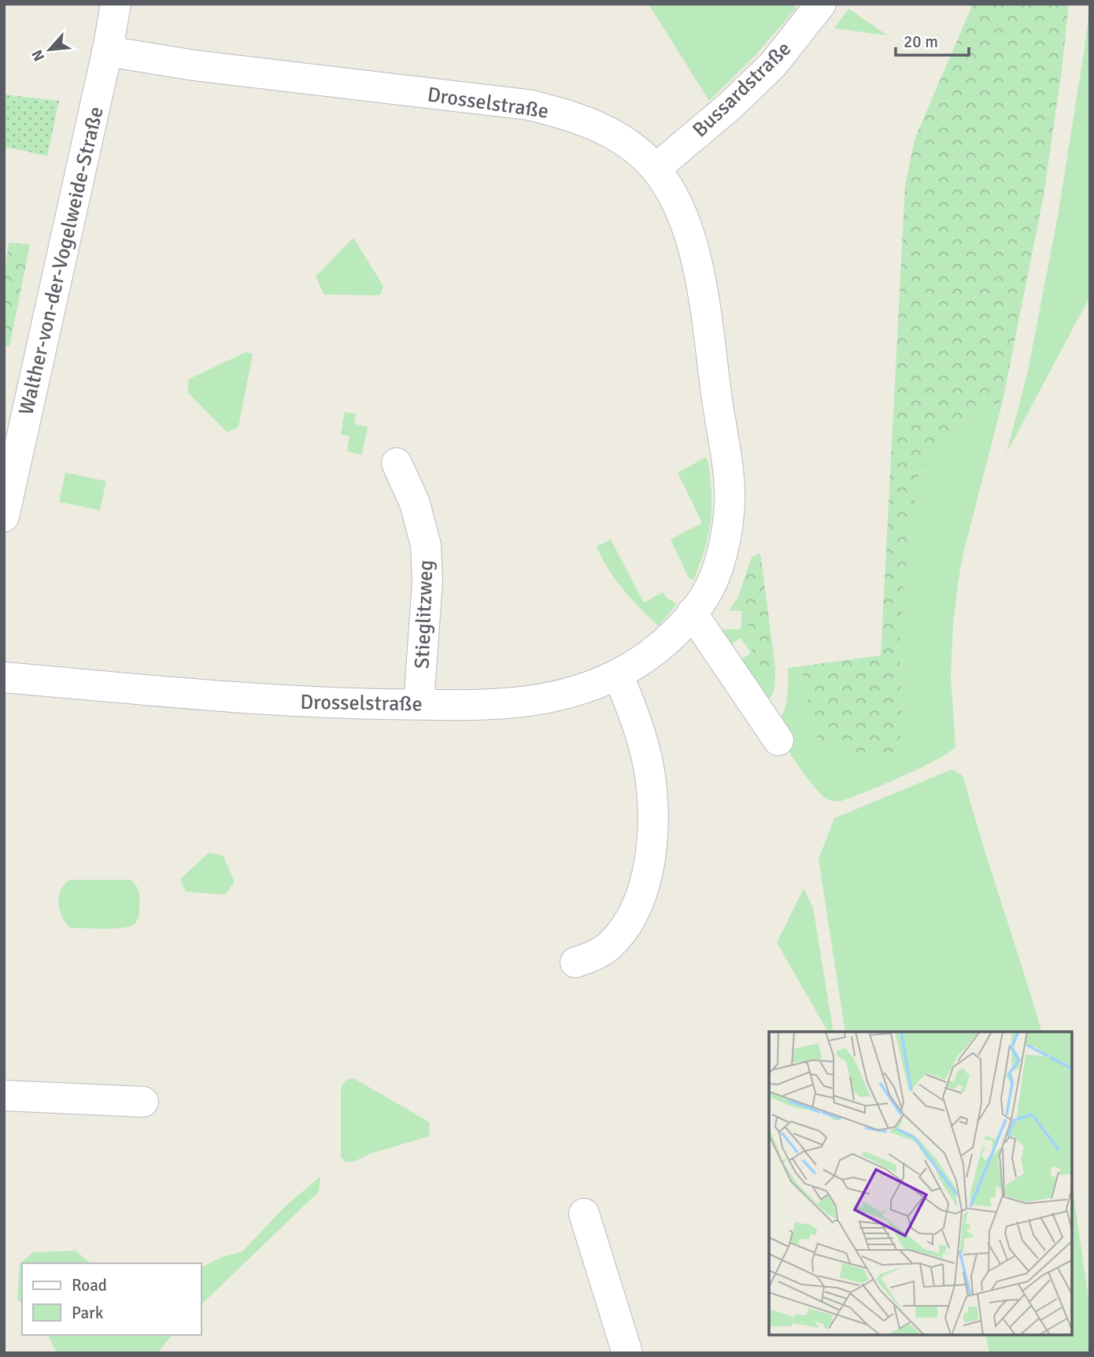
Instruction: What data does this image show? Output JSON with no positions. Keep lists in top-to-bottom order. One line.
{"streets":{"street":["Bussardstraße","Drosselstraße","Walther-von-der-Vogelweide-Straße","Stieglitzweg"]},"crossings":[["Bussardstraße","Drosselstraße"],["Drosselstraße","Walther-von-der-Vogelweide-Straße"],["Drosselstraße","Stieglitzweg"]],"legend":["Road","Park"],"scale_bar":"20 m","north":"bottom left"}
